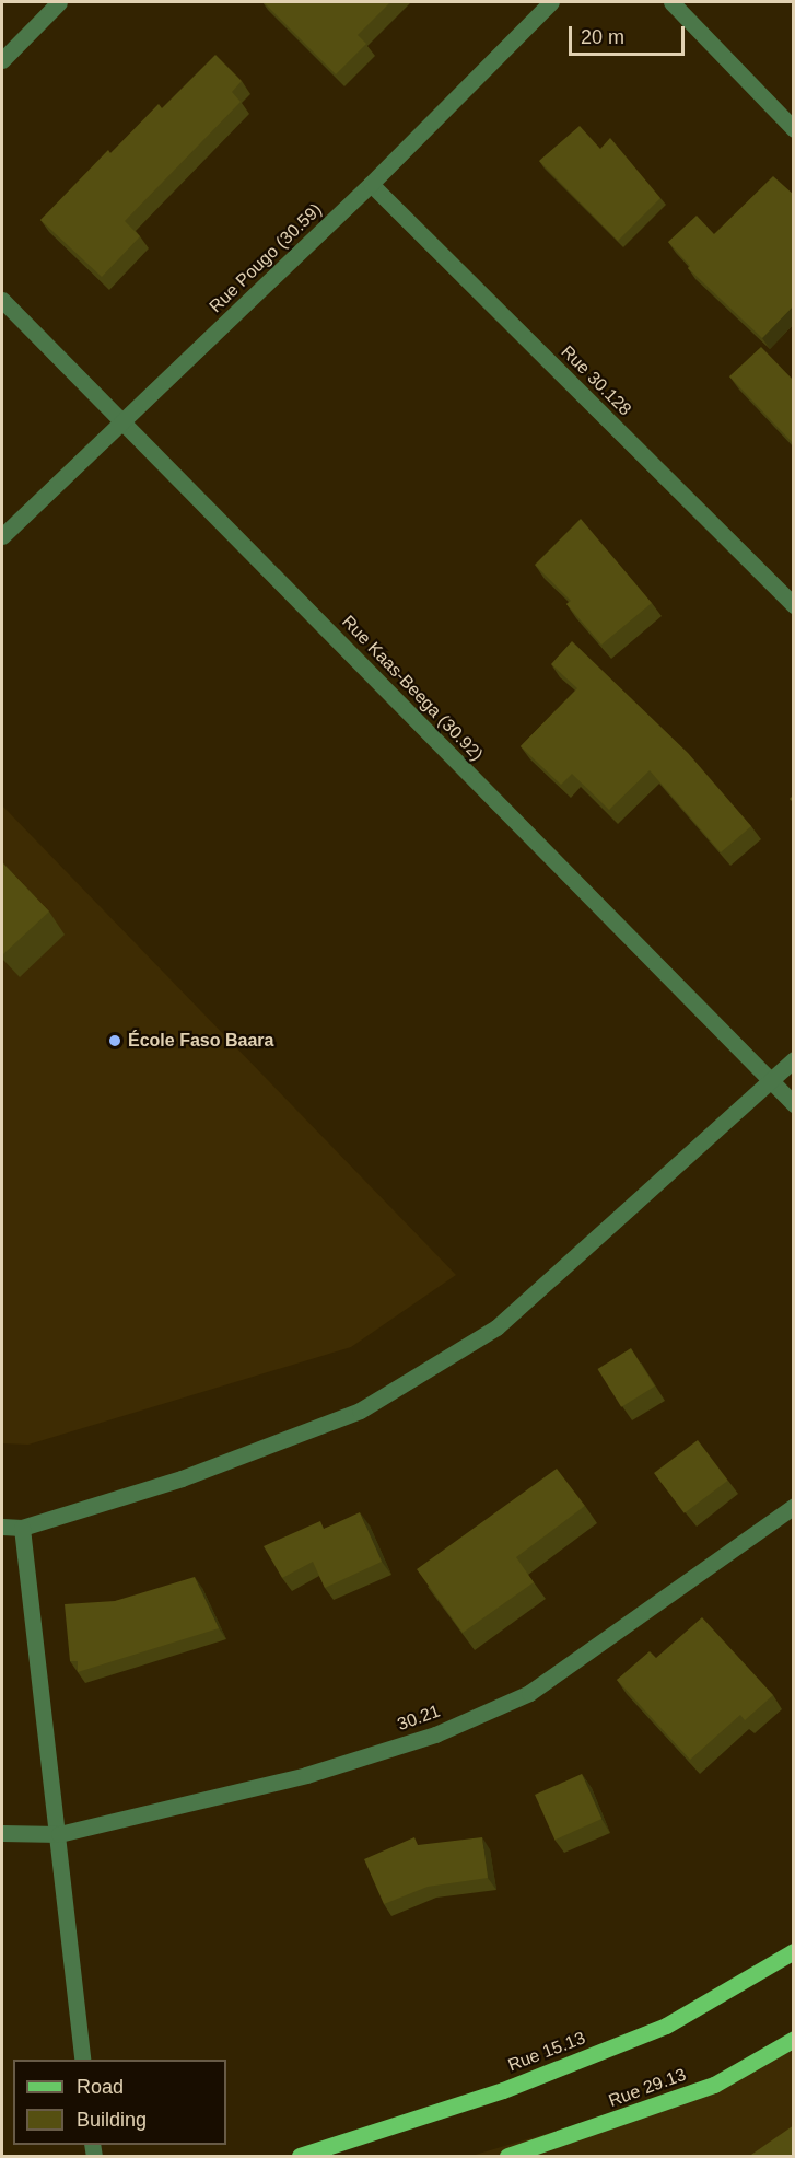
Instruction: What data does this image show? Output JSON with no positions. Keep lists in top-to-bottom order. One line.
{"streets":{"main road":["Rue 15.13","Rue 29.13"],"street":["Rue Pougo (30.59)","Rue 30.128","Rue Kaas-Beega (30.92)","30.21"]},"crossings":[["Rue Pougo (30.59)","Rue 30.128"],["Rue Pougo (30.59)","Rue Kaas-Beega (30.92)"]],"places":["École Faso Baara"],"legend":["Road","Building"],"scale_bar":"20 m"}
